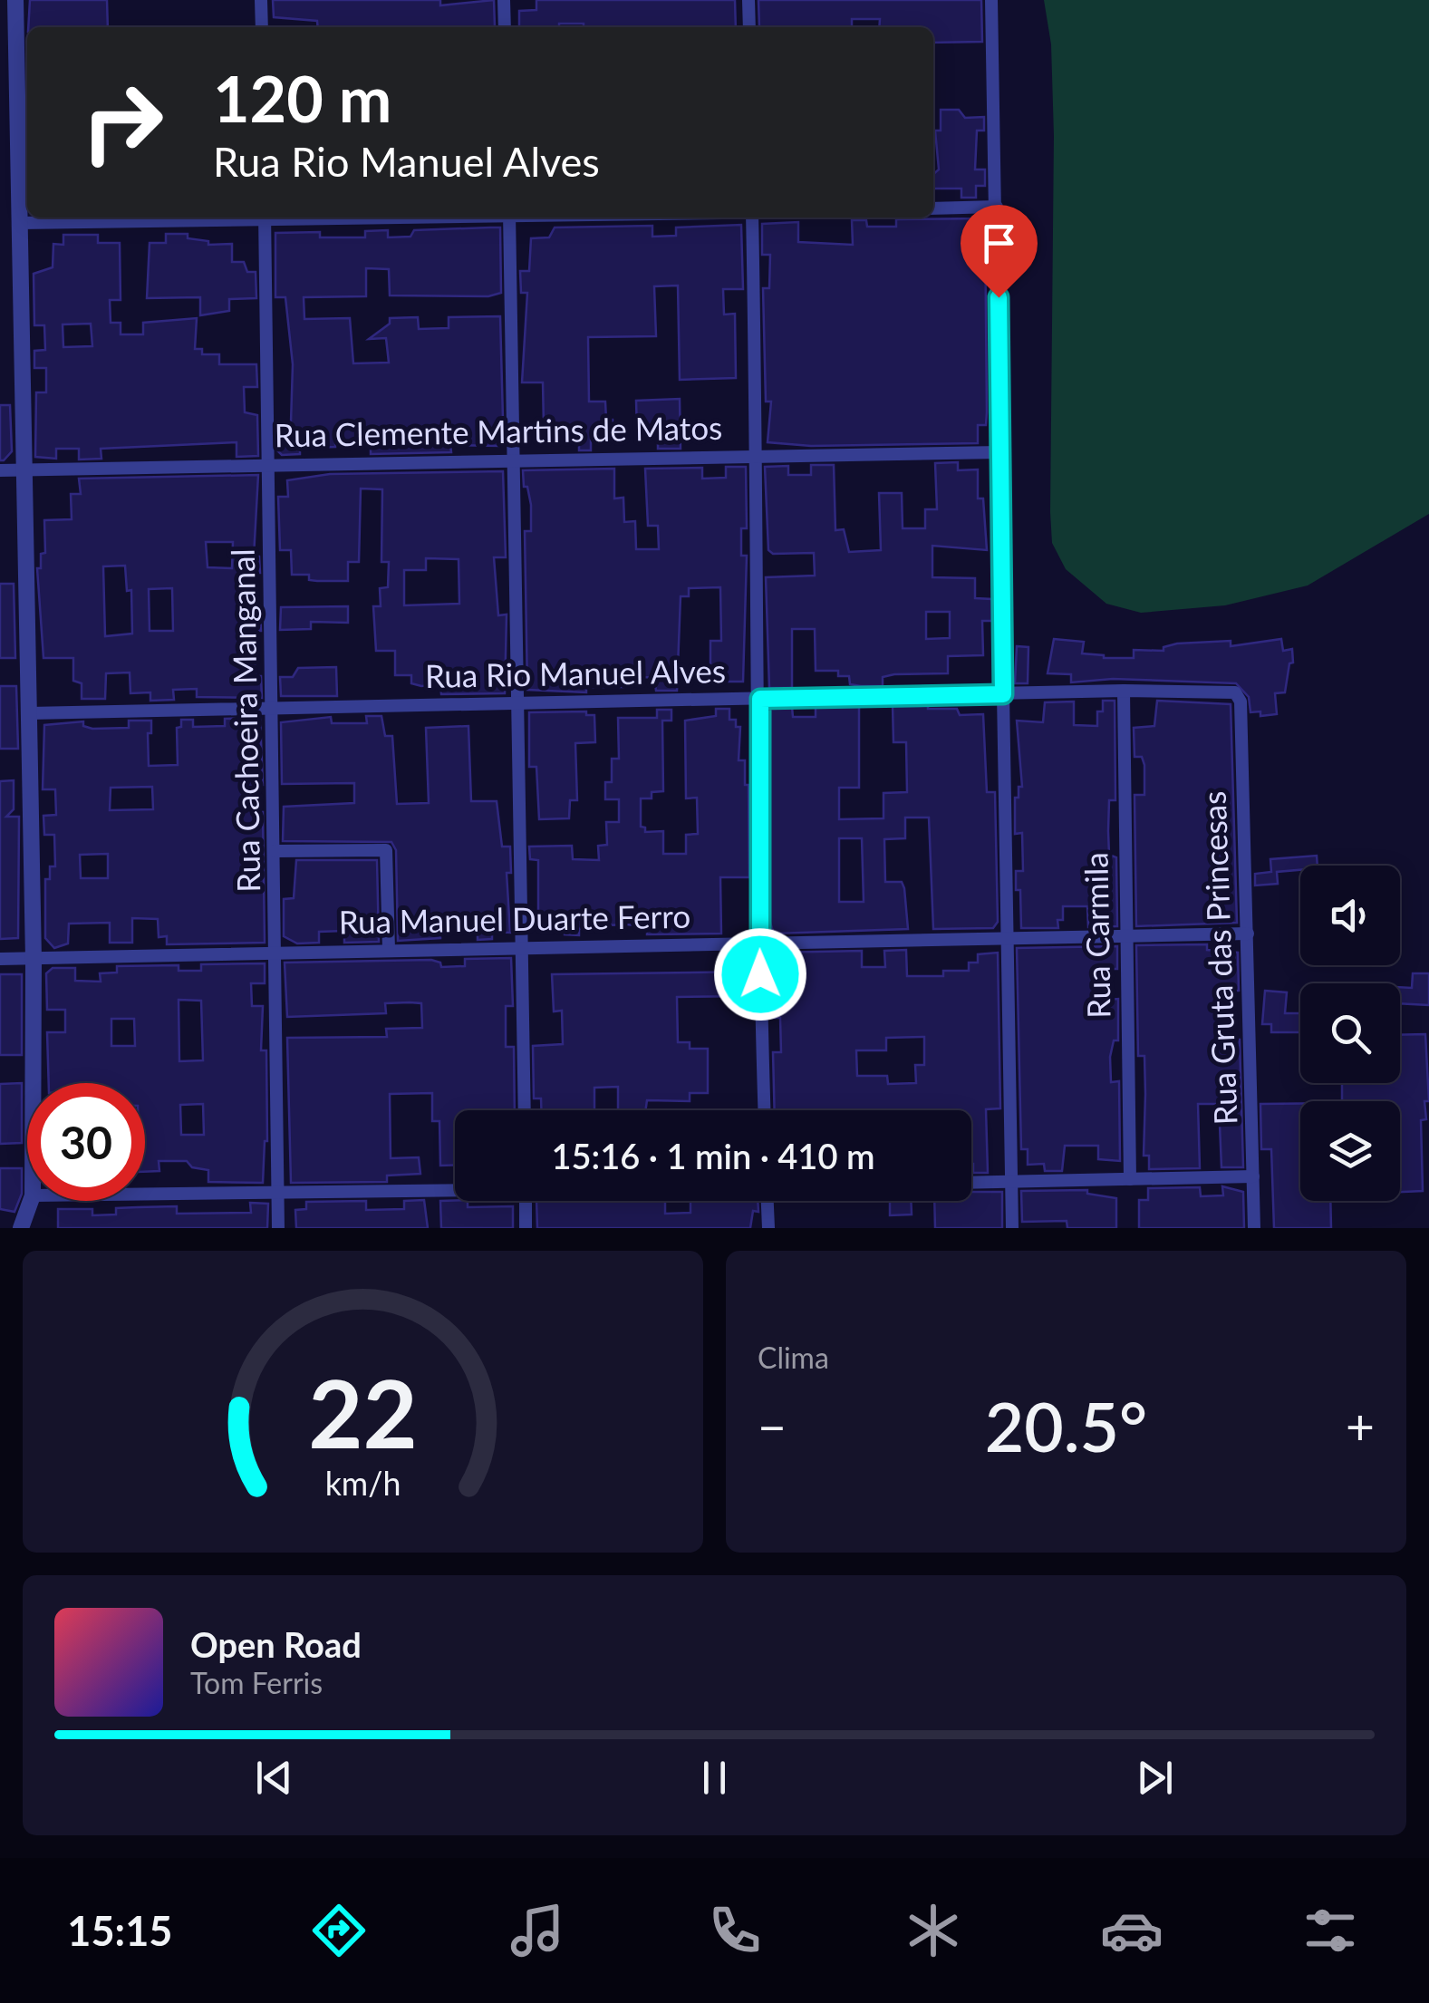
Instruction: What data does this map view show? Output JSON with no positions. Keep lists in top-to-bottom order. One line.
{"streets":{"street":["Rua Clemente Martins de Matos","Rua Rio Manuel Alves","Rua Cachoeira Manganal","Rua Manuel Duarte Ferro","Rua Carmila","Rua Gruta das Princesas"]},"crossings":[["Rua Clemente Martins de Matos","Rua Cachoeira Manganal"],["Rua Rio Manuel Alves","Rua Cachoeira Manganal"],["Rua Rio Manuel Alves","Rua Carmila"],["Rua Rio Manuel Alves","Rua Gruta das Princesas"],["Rua Cachoeira Manganal","Rua Manuel Duarte Ferro"],["Rua Manuel Duarte Ferro","Rua Carmila"],["Rua Manuel Duarte Ferro","Rua Gruta das Princesas"]],"page":{"turn":["120 m","Rua Rio Manuel Alves"],"limit":"30","trip":"15:16 · 1 min · 410 m","tile":"Clima","heat":["−","20.5°","+"],"song":["Open Road","Tom Ferris"],"tabs":"15:15","gauge":["22","km/h"]}}
